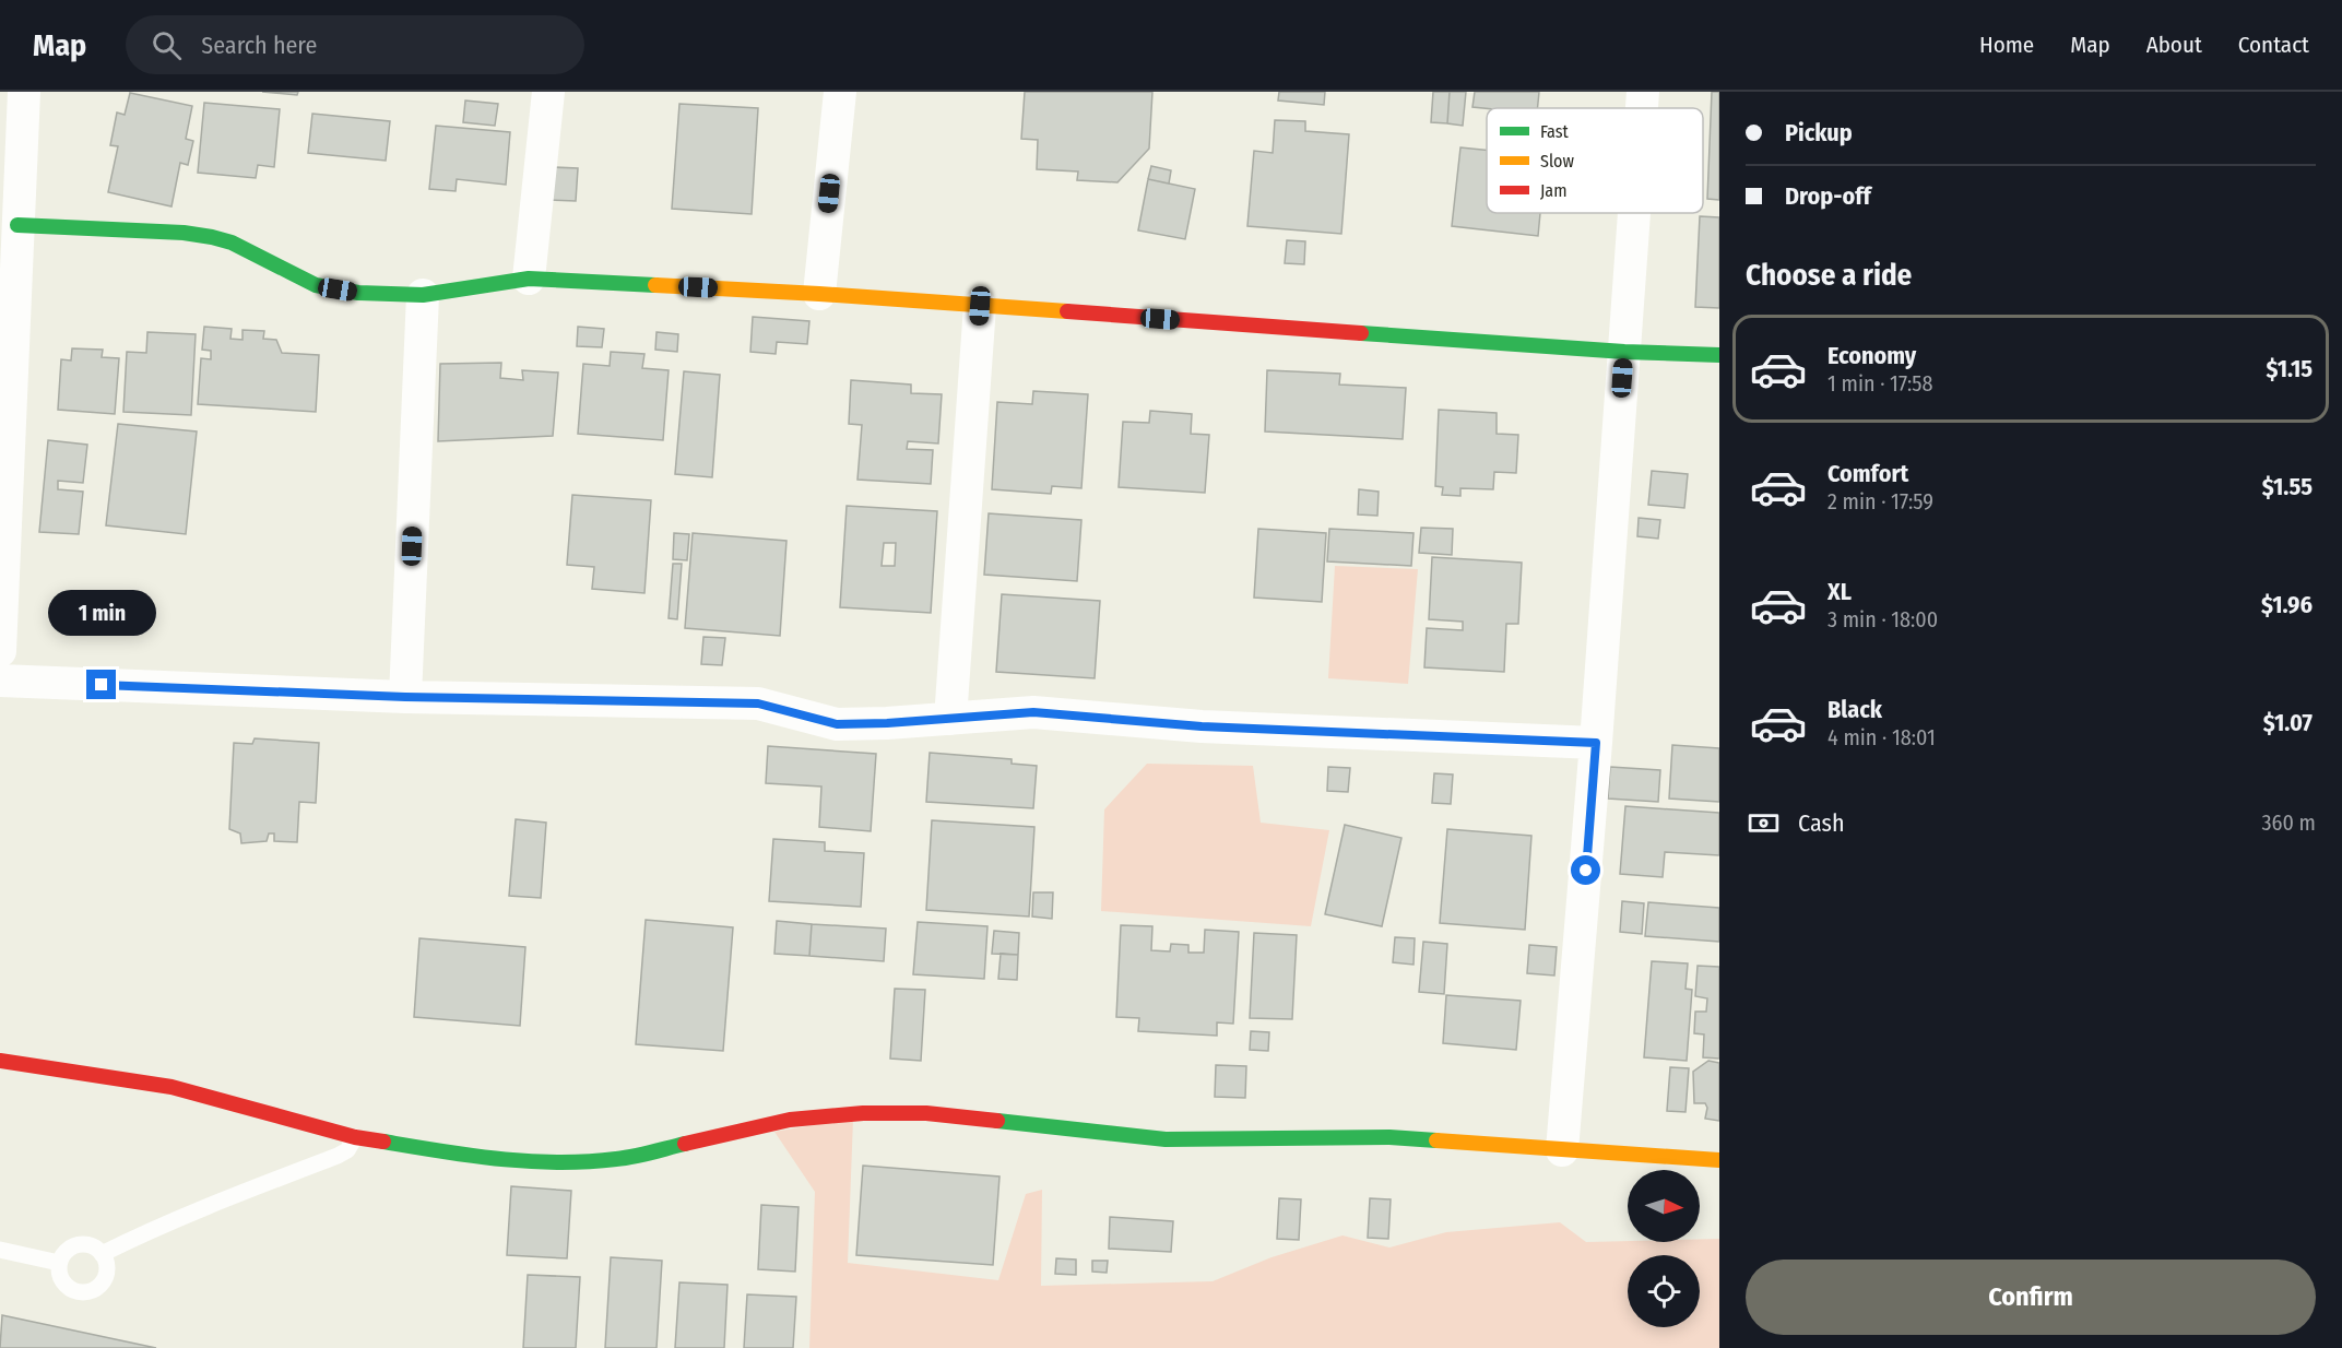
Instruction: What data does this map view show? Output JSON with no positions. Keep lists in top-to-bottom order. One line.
{"legend":["Fast","Slow","Jam"],"north":"right","page":{"header":"Map","search":"Search here","nav":["Home","Map","About","Contact"],"banner":["Pickup","Drop-off"],"heading":"Choose a ride","list":[{"name":"Economy","note":"1 min · 17:58","value":"$1.15"},{"name":"Comfort","note":"2 min · 17:59","value":"$1.55"},{"name":"XL","note":"3 min · 18:00","value":"$1.96"},{"name":"Black","note":"4 min · 18:01","value":"$1.07"}],"bubble":"1 min","pay":["Cash","360 m"],"buttons":"Confirm"}}
